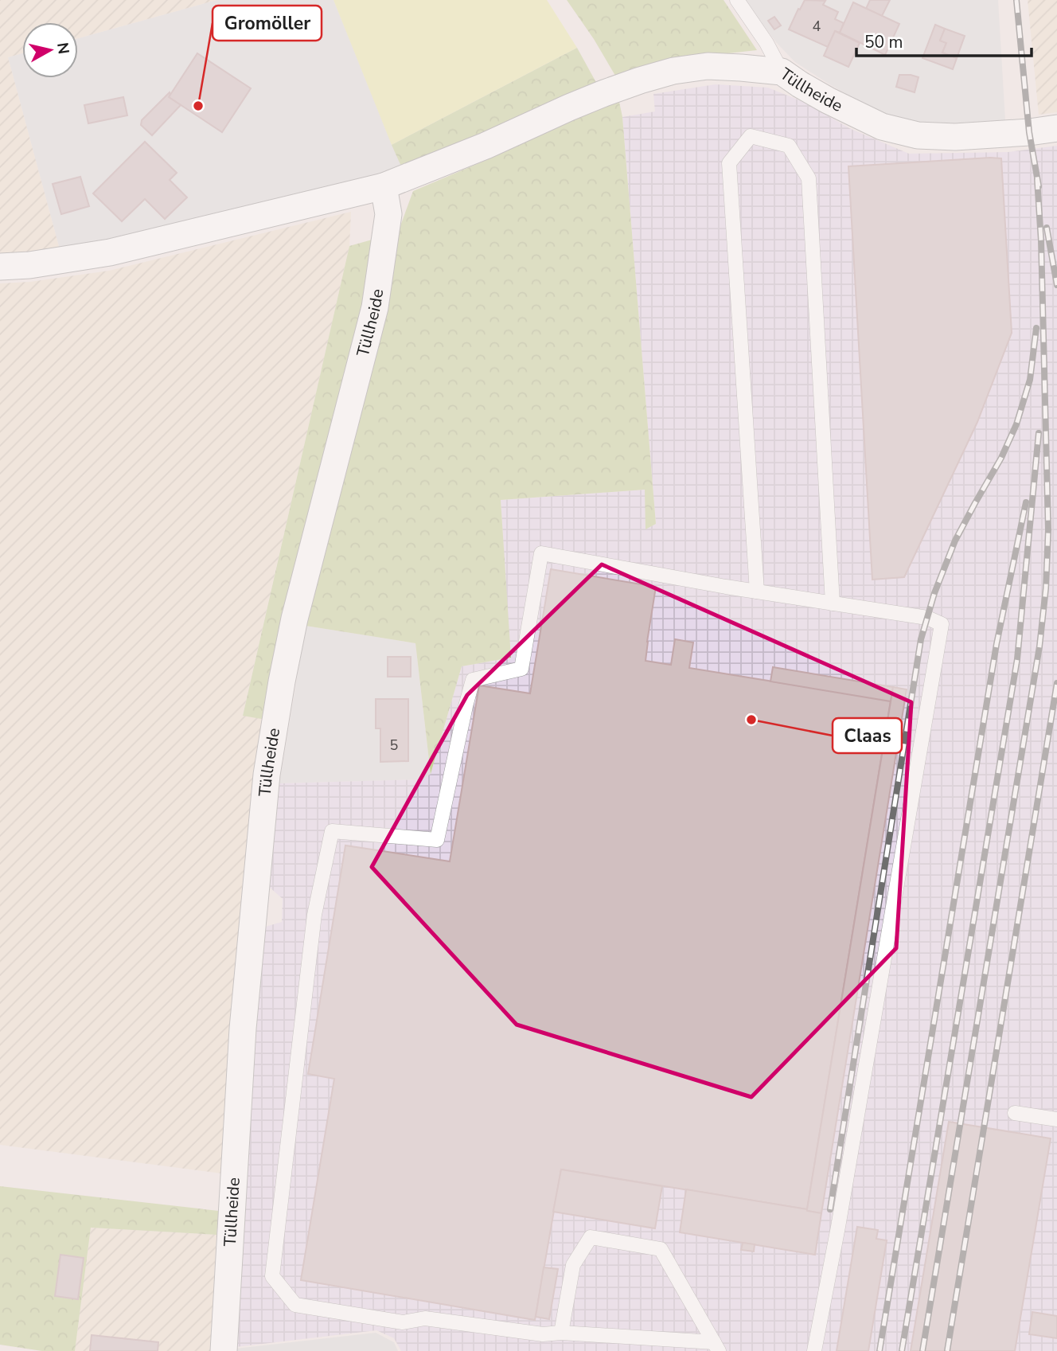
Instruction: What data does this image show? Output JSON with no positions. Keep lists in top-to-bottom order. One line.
{"streets":{"street":["Tüllheide"]},"places":["Gromöller","Claas"],"house_numbers":["4","5"],"scale_bar":"50 m","north":"right"}
